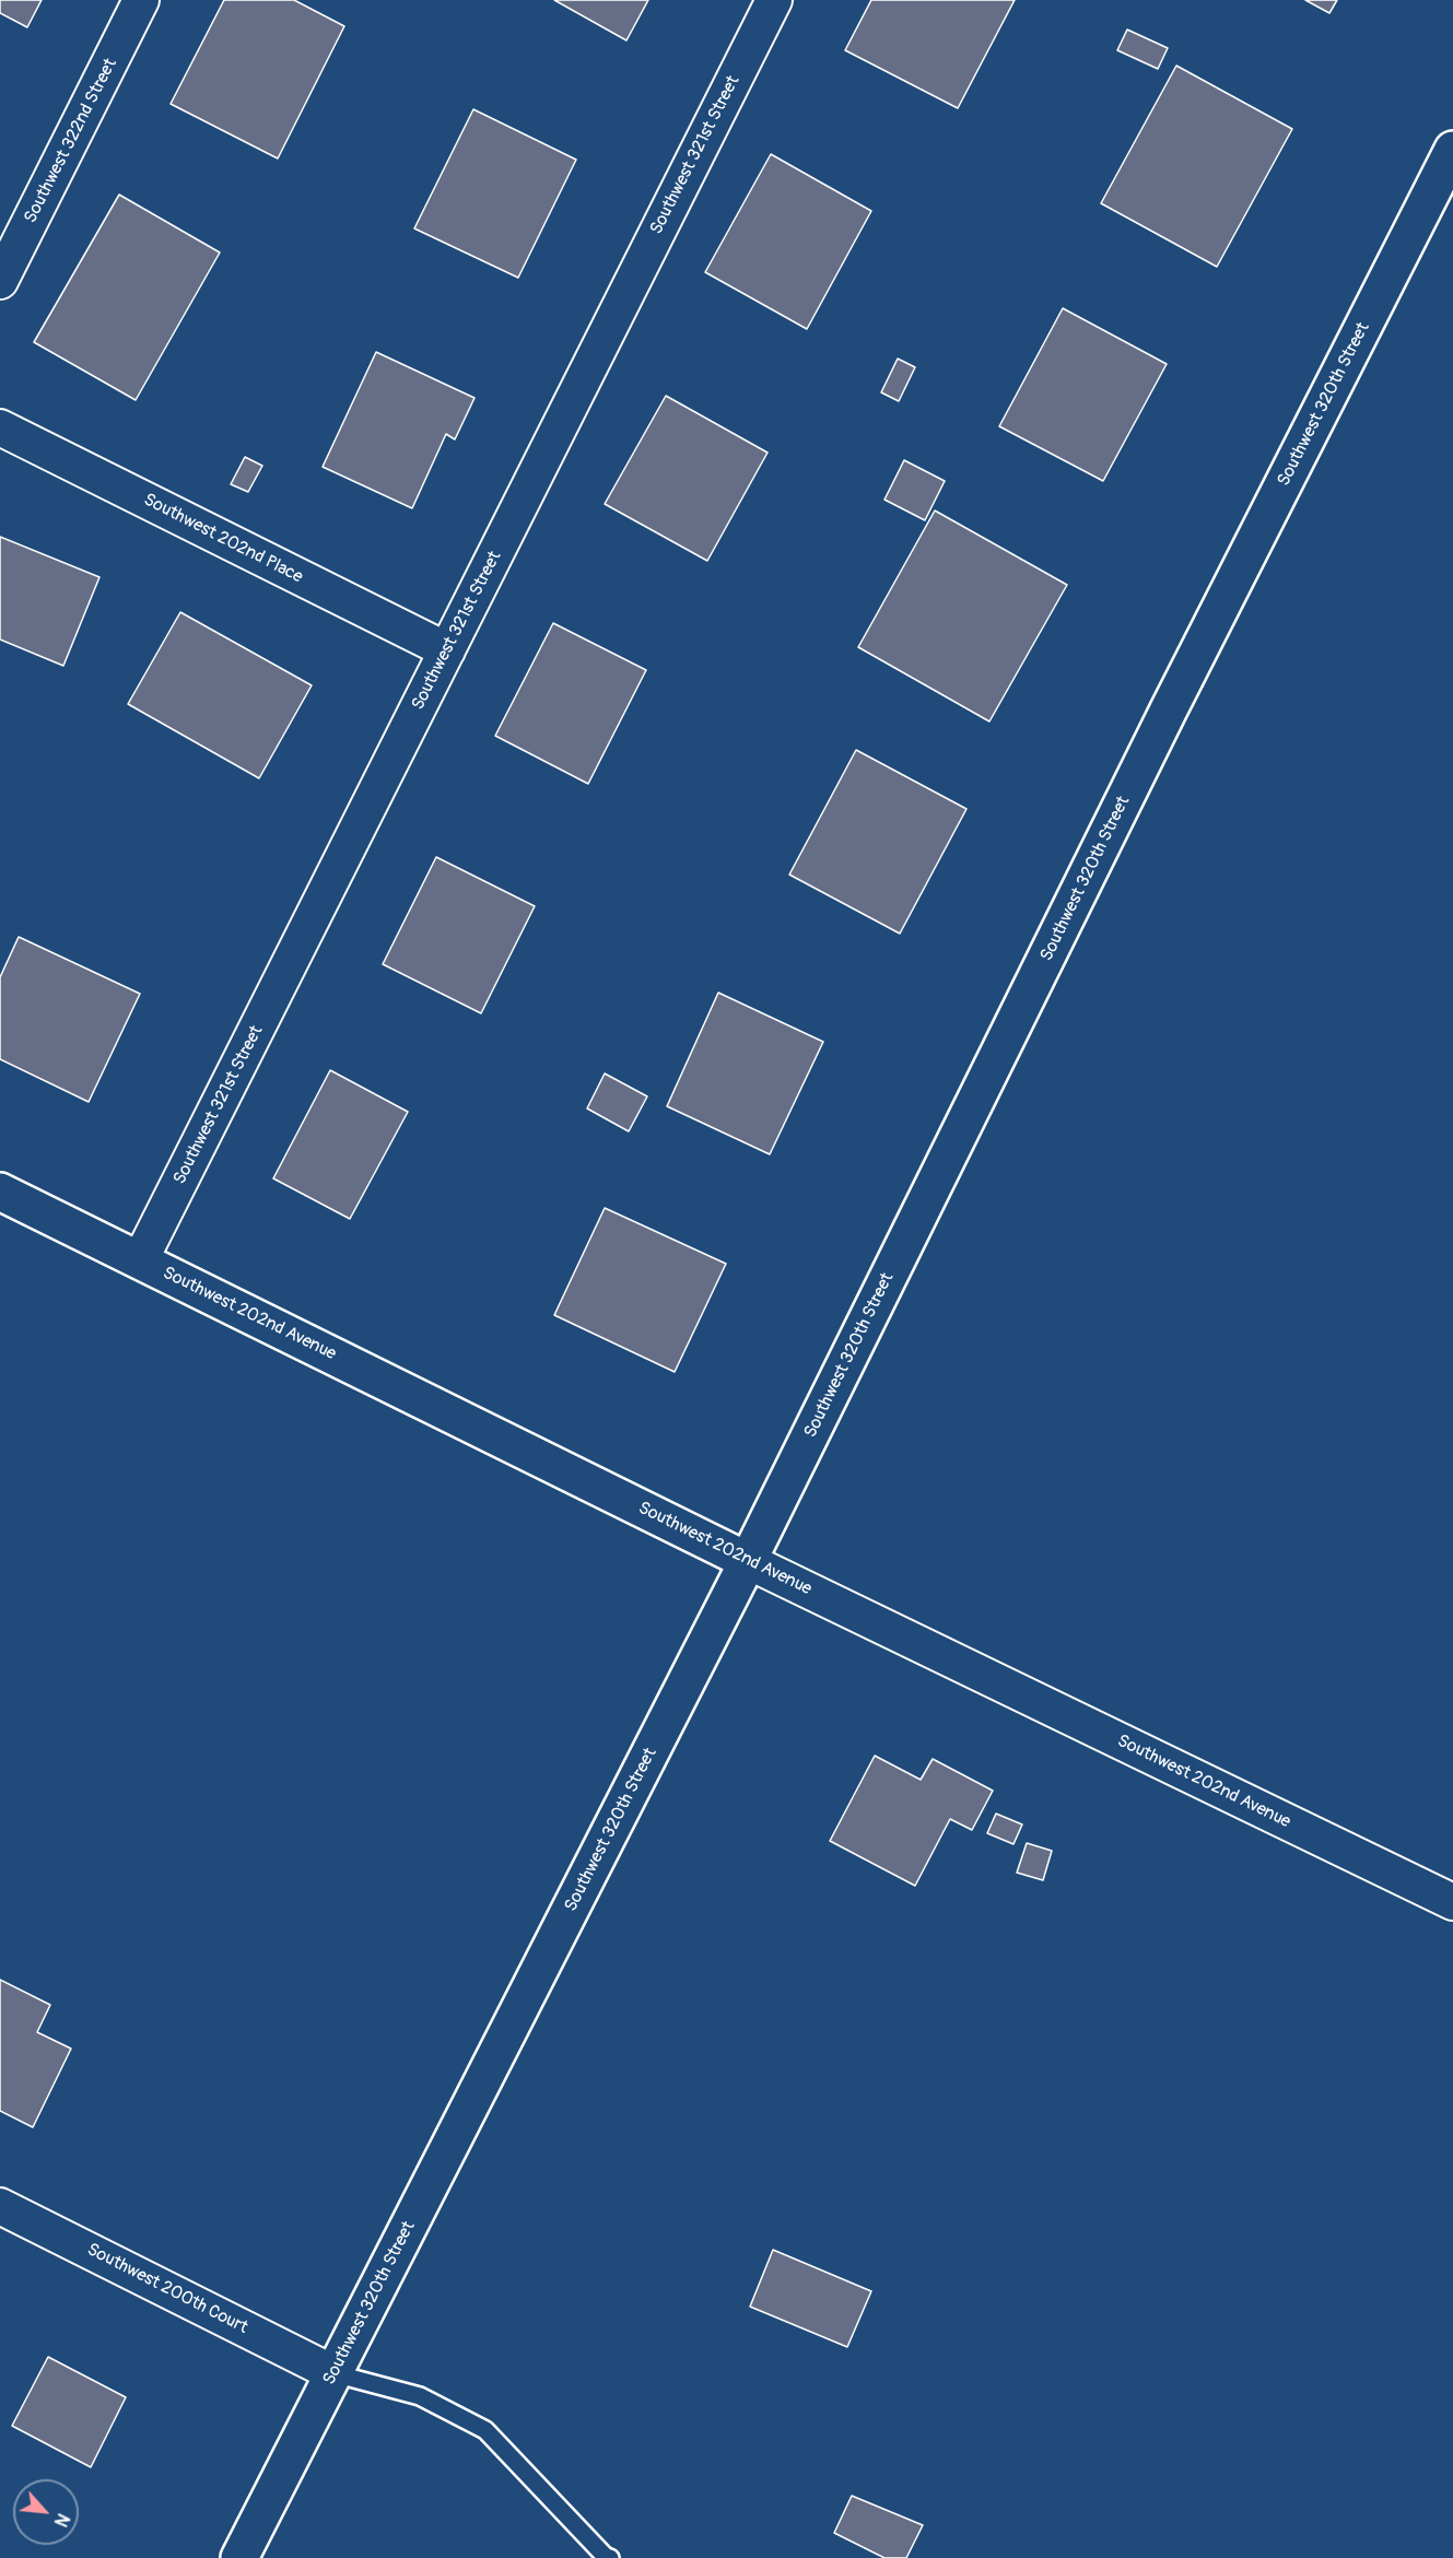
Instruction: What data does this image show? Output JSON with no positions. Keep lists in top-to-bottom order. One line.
{"streets":{"street":["Southwest 322nd Street","Southwest 321st Street","Southwest 320th Street","Southwest 202nd Place","Southwest 202nd Avenue","Southwest 200th Court"]},"crossings":[["Southwest 321st Street","Southwest 202nd Place"],["Southwest 321st Street","Southwest 202nd Avenue"],["Southwest 320th Street","Southwest 202nd Avenue"],["Southwest 320th Street","Southwest 200th Court"]],"north":"bottom right"}
